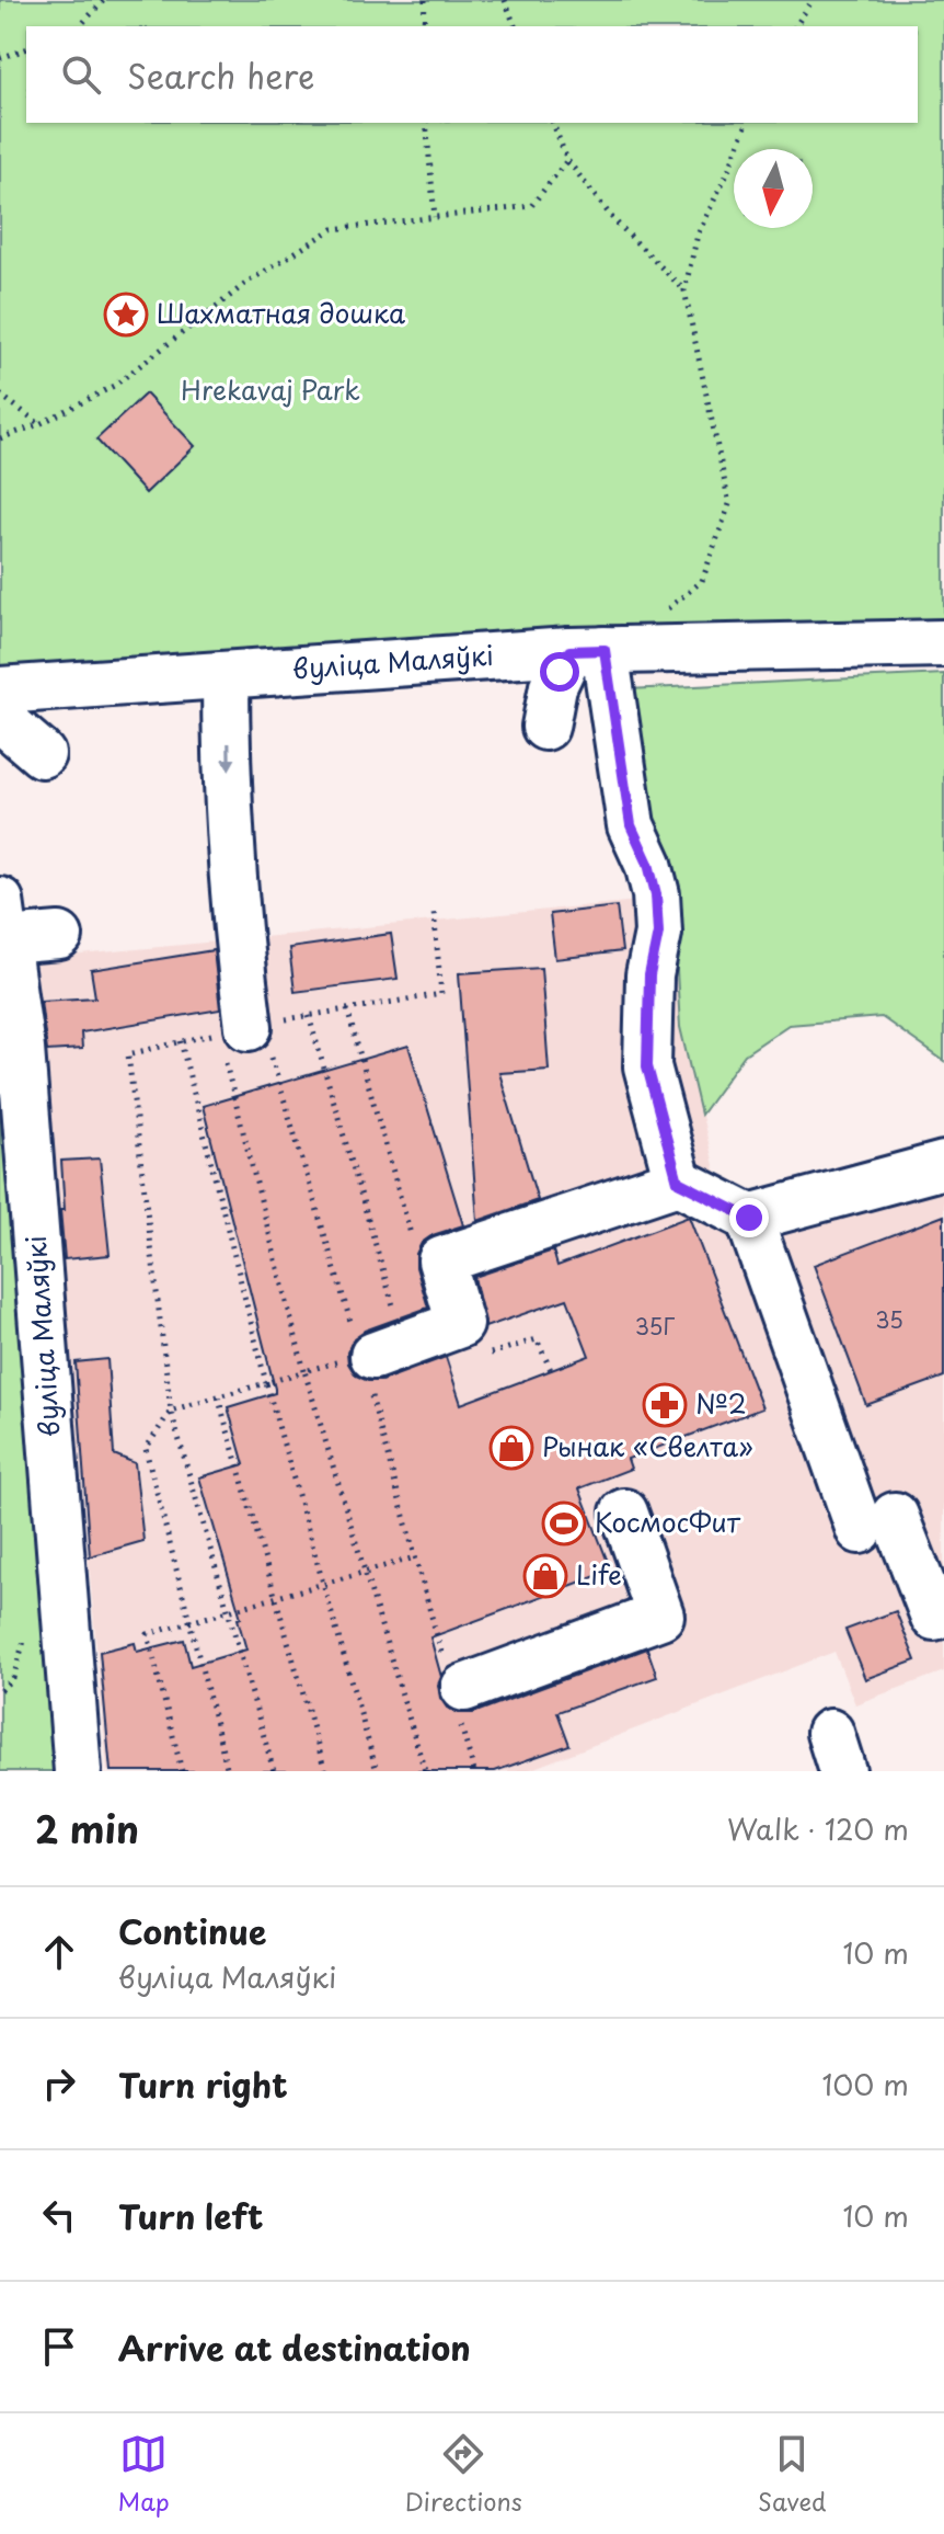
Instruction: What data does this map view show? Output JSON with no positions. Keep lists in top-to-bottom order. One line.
{"streets":{"street":["вуліца Маляўкі"]},"parks":["Hrekavaj Park"],"places":{"place":["Шахматная дошка"],"pharmacy":["№2"],"shop":["Рынак «Свелта»","Life"],"sports":["КосмосФит"]},"house_numbers":["35","35Г"],"north":"bottom","page":{"search":"Search here","heading":["2 min","Walk · 120 m"],"list":[["Continue","вуліца Маляўкі","10 m"],["Turn right","100 m"],["Turn left","10 m"],"Arrive at destination"],"nav":["Map","Directions","Saved"]}}
